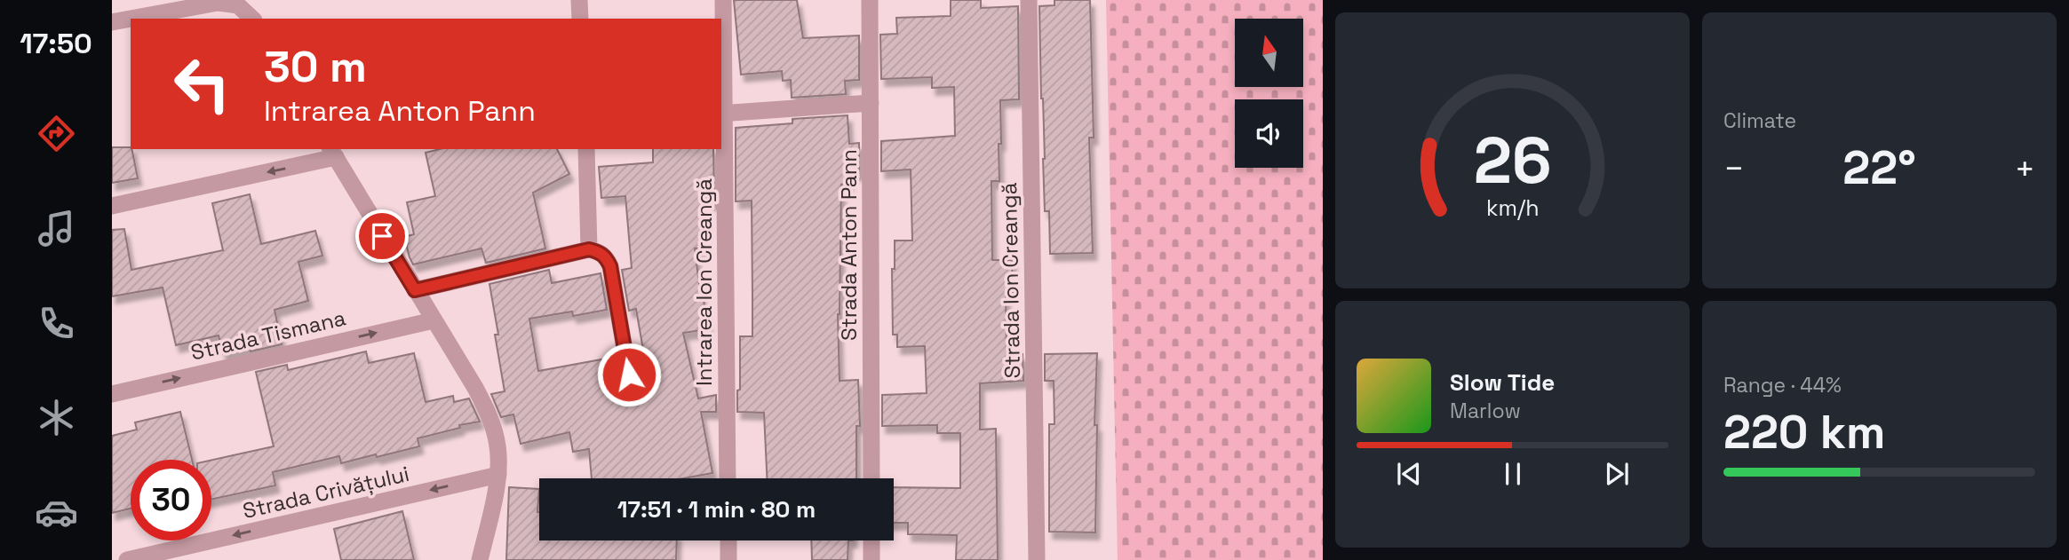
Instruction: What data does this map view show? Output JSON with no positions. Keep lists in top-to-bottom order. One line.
{"streets":{"street":["Strada Anton Pann","Strada Ion Creangă","Intrarea Ion Creangă","Strada Tismana","Strada Crivățului"]},"one_way":["Strada Tismana","Strada Crivățului"],"north":"top","page":{"tabs":"17:50","tile":["Climate",["Range · 44%","220 km"]],"turn":["30 m","Intrarea Anton Pann"],"heat":["−","22°","+"],"song":["Slow Tide","Marlow"],"limit":"30","trip":"17:51 · 1 min · 80 m","gauge":["26","km/h"]}}
